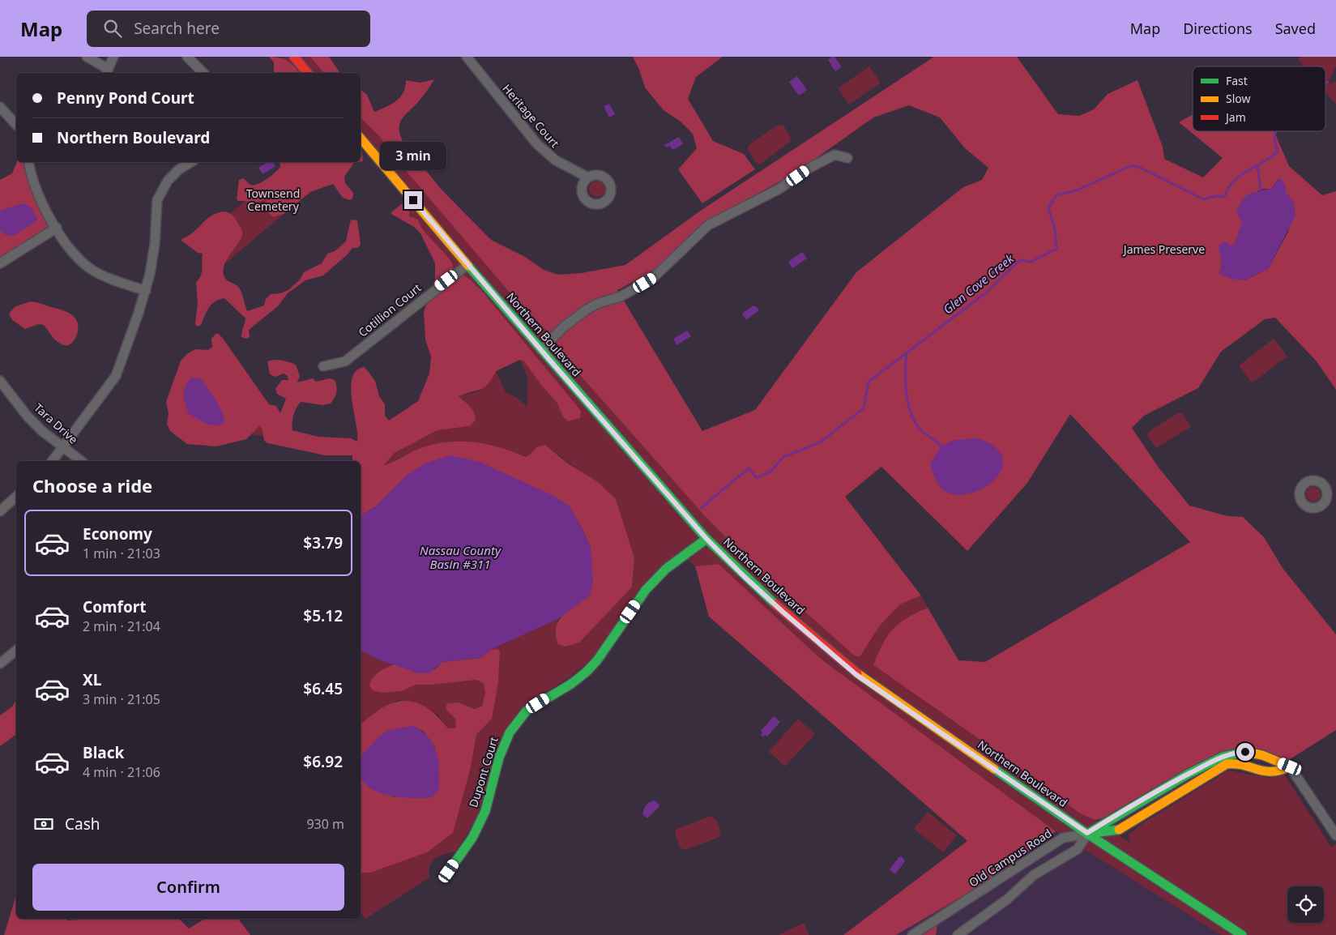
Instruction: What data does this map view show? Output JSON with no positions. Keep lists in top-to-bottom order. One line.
{"streets":{"main road":["Northern Boulevard","Dupont Court"],"street":["Heritage Court","Cotillion Court","Tara Drive","Old Campus Road"]},"crossings":[["Cotillion Court","Northern Boulevard"],["Northern Boulevard","Dupont Court"],["Northern Boulevard","Old Campus Road"]],"water":["Glen Cove Creek","Nassau County Basin #311"],"parks":["Townsend Cemetery","James Preserve"],"legend":["Fast","Slow","Jam"],"page":{"header":"Map","search":"Search here","nav":["Map","Directions","Saved"],"banner":["Penny Pond Court","Northern Boulevard"],"bubble":"3 min","heading":"Choose a ride","list":[{"name":"Economy","note":"1 min · 21:03","value":"$3.79"},{"name":"Comfort","note":"2 min · 21:04","value":"$5.12"},{"name":"XL","note":"3 min · 21:05","value":"$6.45"},{"name":"Black","note":"4 min · 21:06","value":"$6.92"}],"pay":["Cash","930 m"],"buttons":"Confirm"}}
